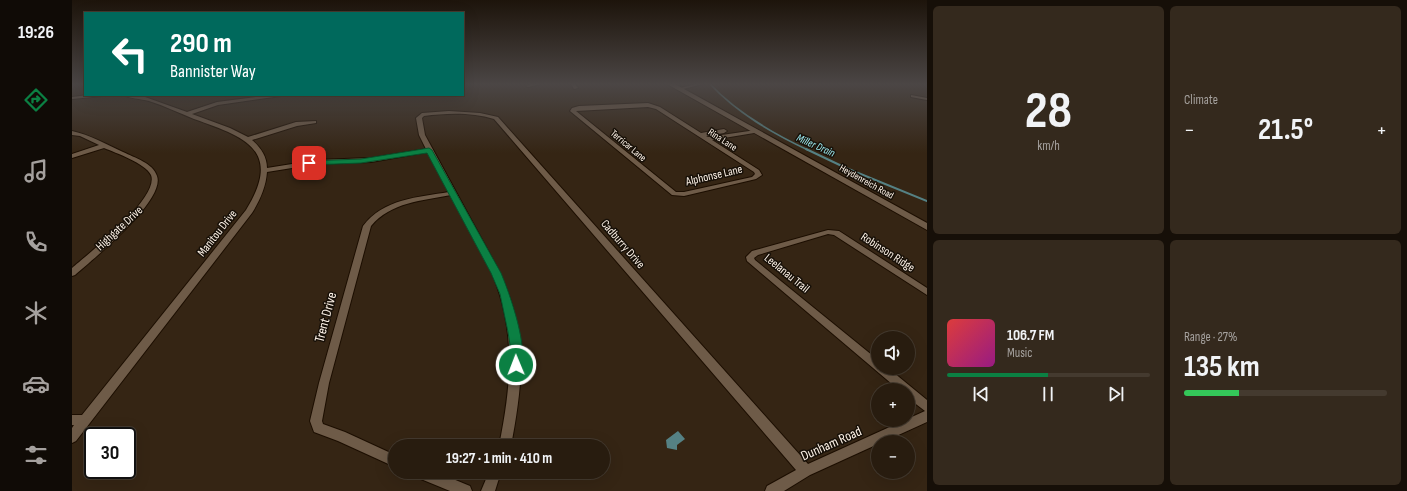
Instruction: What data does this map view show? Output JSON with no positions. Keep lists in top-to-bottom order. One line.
{"streets":{"street":["Rina Lane","Terricar Lane","Alphonse Lane","Heydenreich Road","Highgate Drive","Manitou Drive","Cadburry Drive","Robinson Ridge","Leelanau Trail","Trent Drive","Dunham Road"]},"crossings":[["Rina Lane","Terricar Lane"],["Rina Lane","Alphonse Lane"],["Terricar Lane","Alphonse Lane"],["Cadburry Drive","Dunham Road"],["Robinson Ridge","Leelanau Trail"]],"water":["Miller Drain"],"page":{"tabs":"19:26","tile":[["28","km/h"],"Climate",["Range · 27%","135 km"]],"turn":["290 m","Bannister Way"],"heat":["−","21.5°","+"],"song":["106.7 FM","Music"],"map_buttons":["+","−"],"limit":"30","trip":"19:27 · 1 min · 410 m"}}
